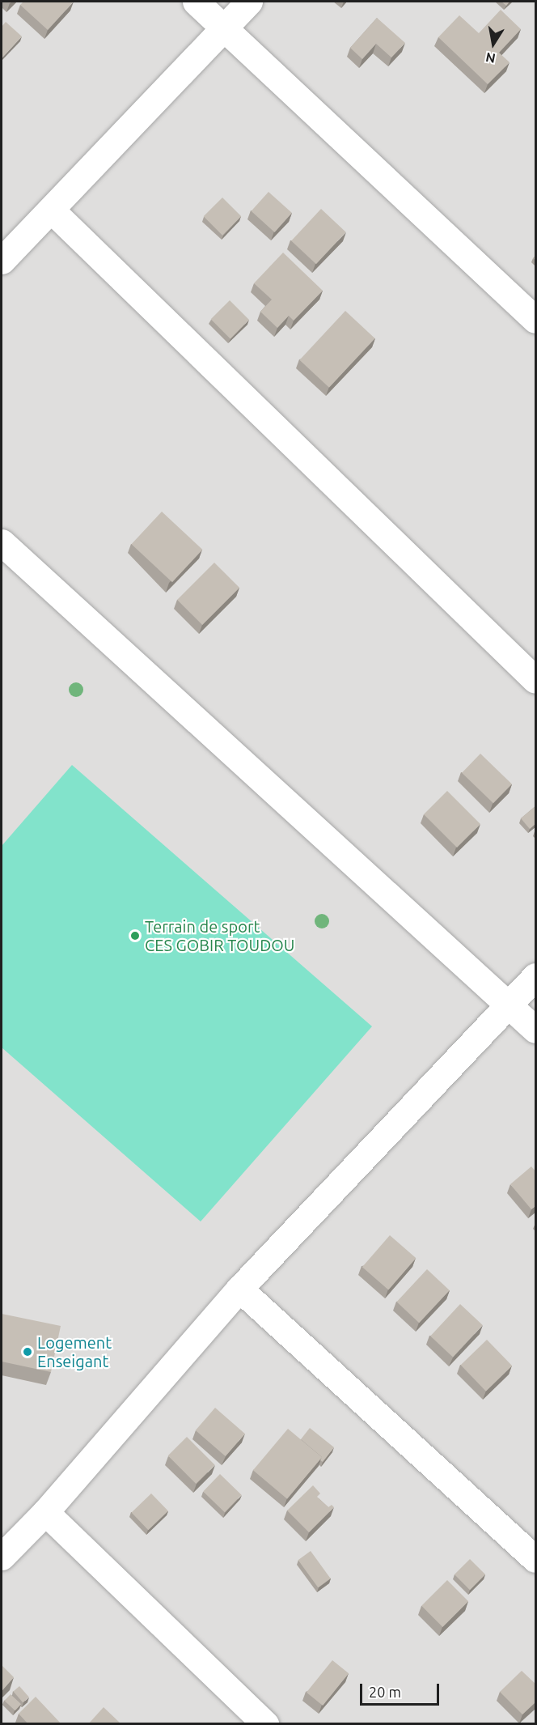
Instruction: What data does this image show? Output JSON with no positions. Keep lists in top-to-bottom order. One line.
{"places":["Terrain de sport CES GOBIR TOUDOU","Logement Enseigant"],"scale_bar":"20 m","north":"bottom"}
